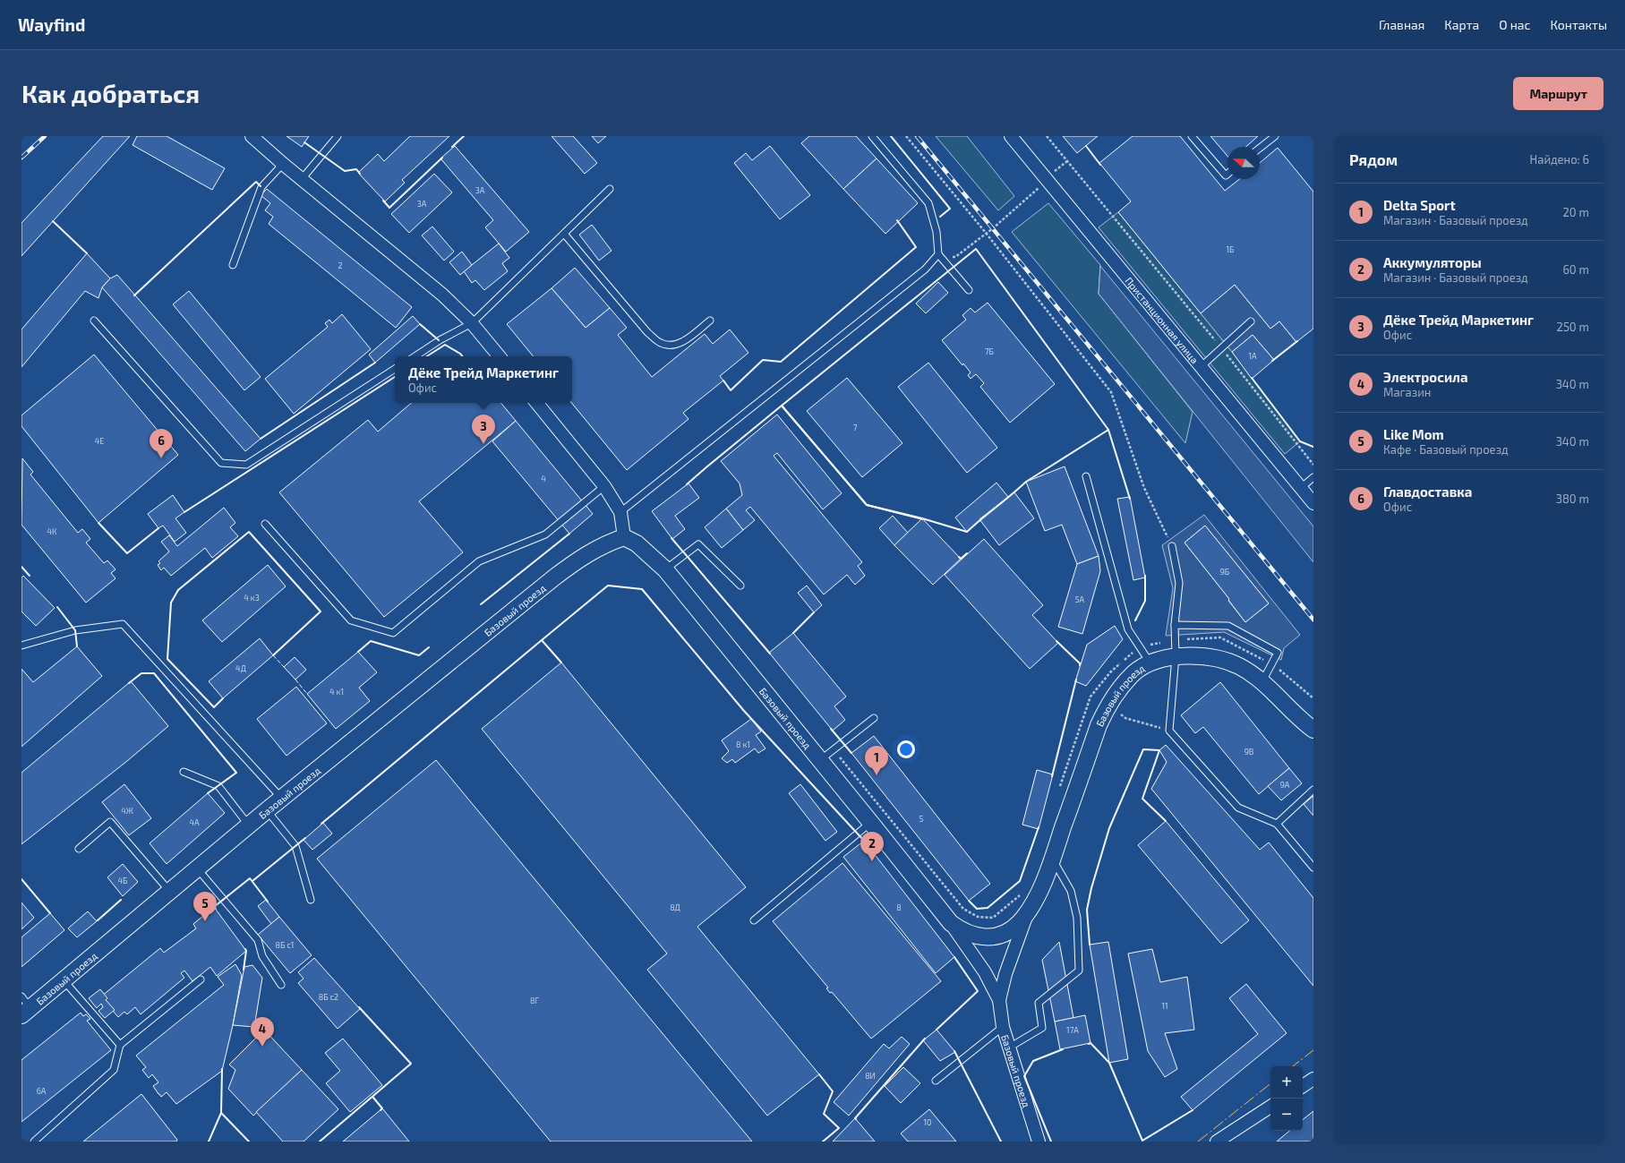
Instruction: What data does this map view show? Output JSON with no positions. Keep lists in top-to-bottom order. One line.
{"streets":{"street":["Пристанционная улица","Базовый проезд"]},"house_numbers":["3А","3А","1Б","2","7Б","1А","7","4Е","4","4К","9Б","4 к3","5А","4Д","4 к1","8 к1","9В","9А","4Ж","5","4А","4Б","8Д","8","8Б с1","8Б с2","8Г","11","17А","8И","6А","10"],"north":"left","page":{"header":"Wayfind","nav":["Главная","Карта","О нас","Контакты"],"buttons":"Маршрут","title":"Как добраться","heading":["Рядом","Найдено: 6"],"list":[{"mark":"1","name":"Delta Sport","note":"Магазин · Базовый проезд","value":"20 m"},{"mark":"2","name":"Аккумуляторы","note":"Магазин · Базовый проезд","value":"60 m"},{"mark":"3","name":"Дёке Трейд Маркетинг","note":"Офис","value":"250 m"},{"mark":"4","name":"Электросила","note":"Магазин","value":"340 m"},{"mark":"5","name":"Like Mom","note":"Кафе · Базовый проезд","value":"340 m"},{"mark":"6","name":"Главдоставка","note":"Офис","value":"380 m"}],"popup":["Дёке Трейд Маркетинг","Офис"],"pins":["3","6","1","2","5","4"],"map_buttons":["+","−"]}}
